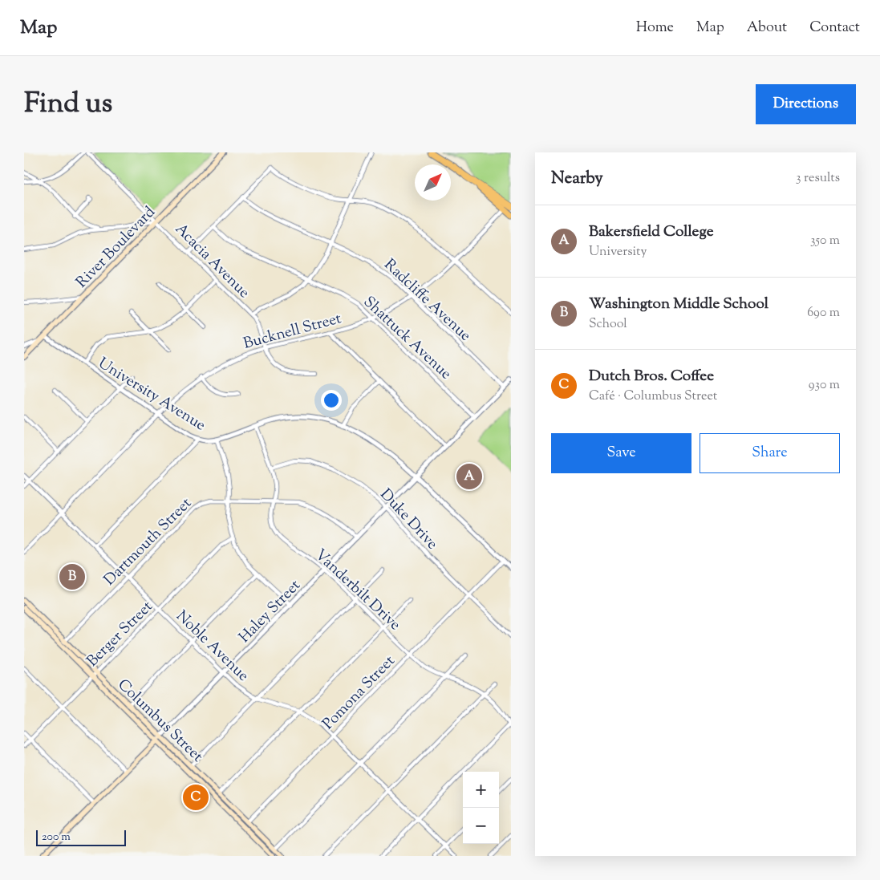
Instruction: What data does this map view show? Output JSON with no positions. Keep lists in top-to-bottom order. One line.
{"streets":{"main road":["River Boulevard","Haley Street","Columbus Street"],"street":["Acacia Avenue","Radcliffe Avenue","Bucknell Street","Shattuck Avenue","University Avenue","Duke Drive","Dartmouth Street","Vanderbilt Drive","Berger Street","Noble Avenue","Pomona Street"]},"crossings":[["River Boulevard","Acacia Avenue"],["River Boulevard","University Avenue"],["Acacia Avenue","Bucknell Street"],["Radcliffe Avenue","Bucknell Street"],["Radcliffe Avenue","Haley Street"],["Bucknell Street","Shattuck Avenue"],["Bucknell Street","University Avenue"],["Bucknell Street","Noble Avenue"],["Shattuck Avenue","Haley Street"],["University Avenue","Vanderbilt Drive"],["University Avenue","Haley Street"],["University Avenue","Pomona Street"],["Duke Drive","Vanderbilt Drive"],["Duke Drive","Haley Street"],["Duke Drive","Pomona Street"],["Dartmouth Street","Vanderbilt Drive"],["Dartmouth Street","Haley Street"],["Dartmouth Street","Noble Avenue"],["Dartmouth Street","Columbus Street"],["Vanderbilt Drive","Haley Street"],["Vanderbilt Drive","Pomona Street"],["Haley Street","Noble Avenue"],["Haley Street","Columbus Street"],["Berger Street","Noble Avenue"],["Berger Street","Columbus Street"],["Noble Avenue","Pomona Street"],["Pomona Street","Columbus Street"]],"scale_bar":"200 m","north":"top right","page":{"header":"Map","nav":["Home","Map","About","Contact"],"title":"Find us","buttons":["Directions",["Save","Share"]],"heading":["Nearby","3 results"],"list":[{"mark":"A","name":"Bakersfield College","note":"University","value":"350 m"},{"mark":"B","name":"Washington Middle School","note":"School","value":"690 m"},{"mark":"C","name":"Dutch Bros. Coffee","note":"Café · Columbus Street","value":"930 m"}],"pins":["A","B","C"],"map_buttons":["+","−"],"scale":"200 m"}}
